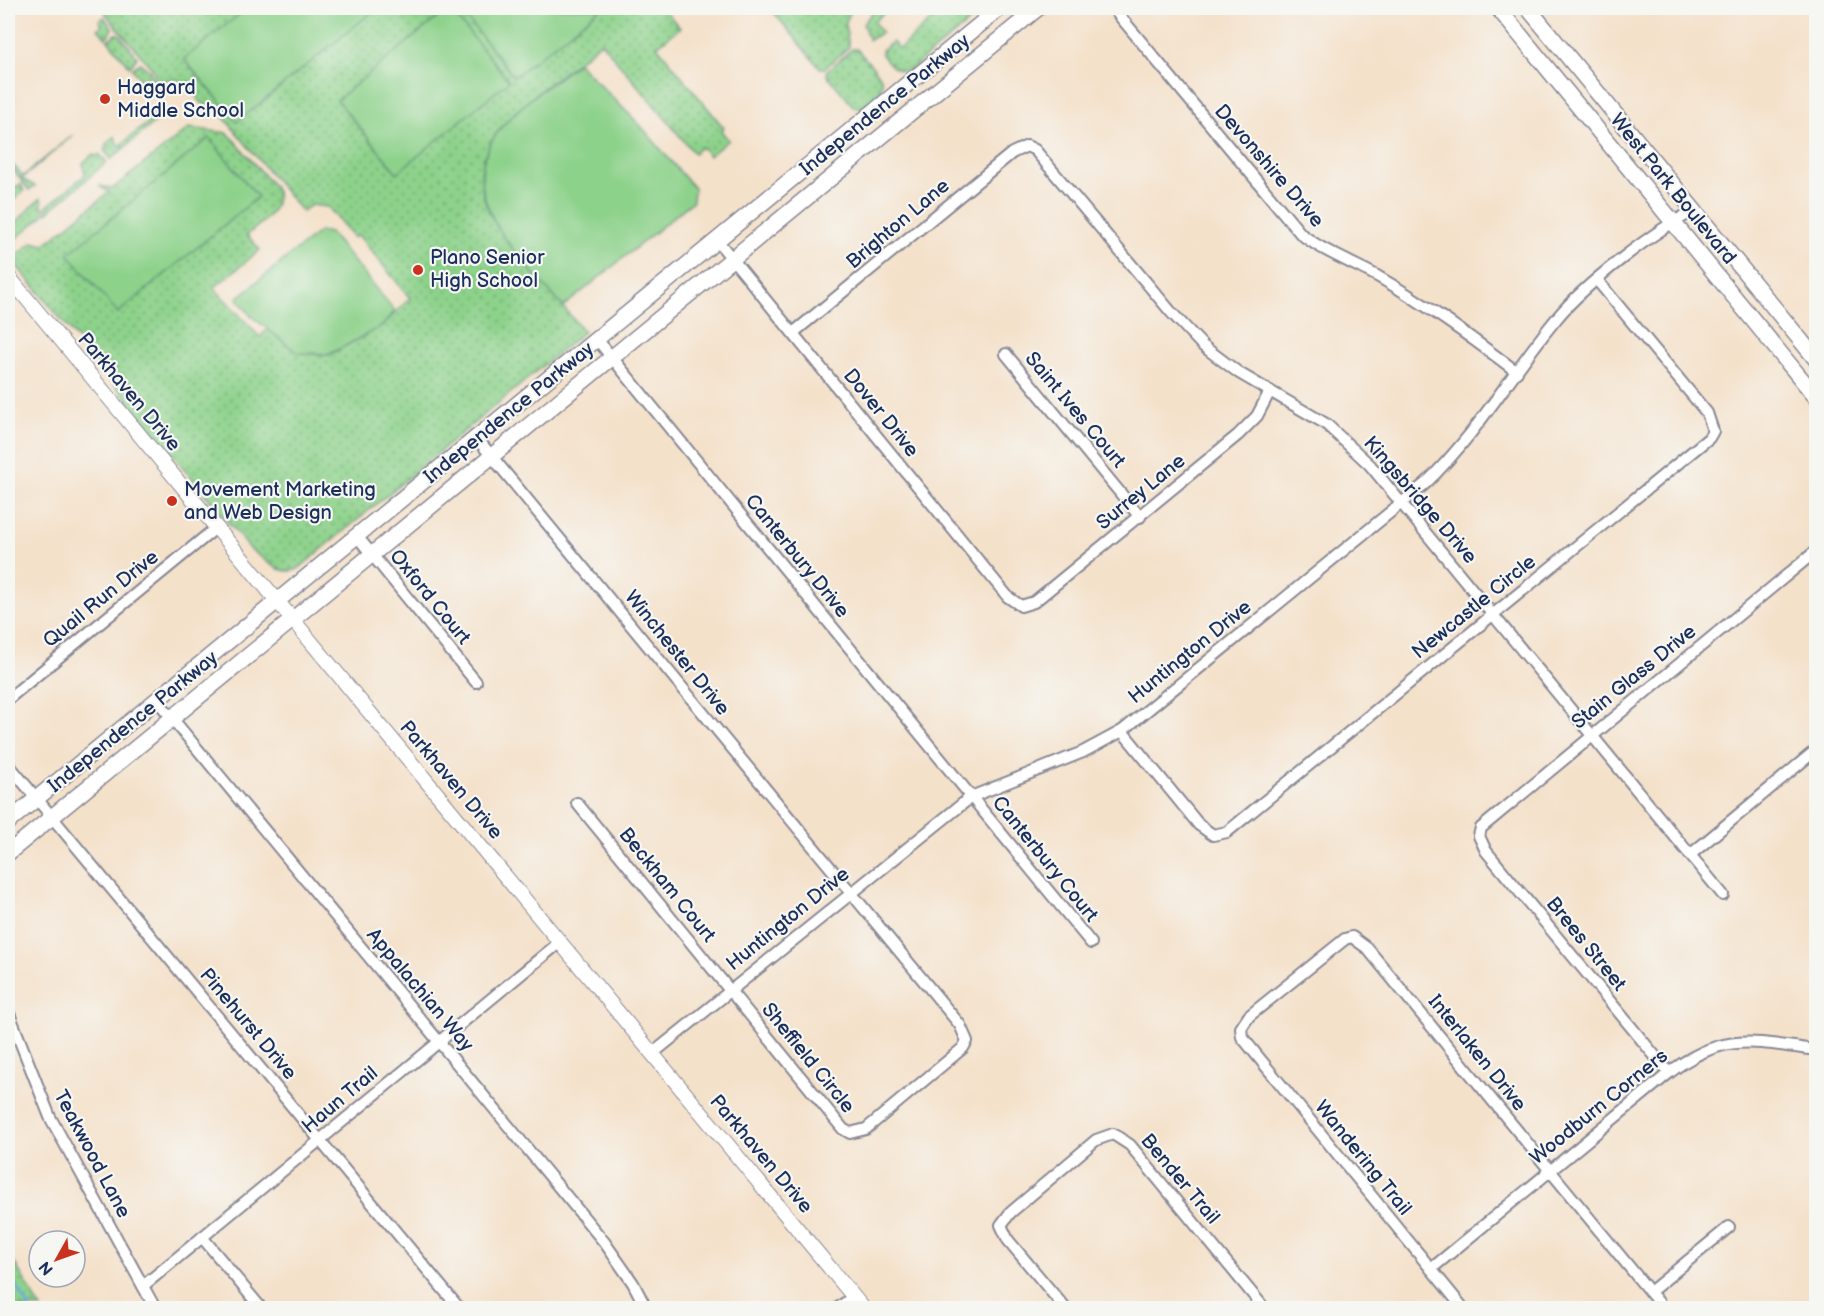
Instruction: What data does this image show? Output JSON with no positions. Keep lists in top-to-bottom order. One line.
{"streets":{"main road":["Independence Parkway","West Park Boulevard"],"street":["Devonshire Drive","Brighton Lane","Parkhaven Drive","Saint Ives Court","Dover Drive","Surrey Lane","Kingsbridge Drive","Canterbury Drive","Oxford Court","Quail Run Drive","Newcastle Circle","Huntington Drive","Winchester Drive","Stain Glass Drive","Canterbury Court","Beckham Court","Brees Street","Appalachian Way","Pinehurst Drive","Interlaken Drive","Sheffield Circle","Haun Trail","Woodburn Corners","Teakwood Lane","Wandering Trail","Bender Trail"]},"crossings":[["Independence Parkway","Parkhaven Drive"],["Independence Parkway","Dover Drive"],["Independence Parkway","Canterbury Drive"],["Independence Parkway","Oxford Court"],["Independence Parkway","Winchester Drive"],["Independence Parkway","Appalachian Way"],["Independence Parkway","Pinehurst Drive"],["Devonshire Drive","Huntington Drive"],["West Park Boulevard","Huntington Drive"],["Brighton Lane","Dover Drive"],["Brighton Lane","Kingsbridge Drive"],["Parkhaven Drive","Quail Run Drive"],["Parkhaven Drive","Huntington Drive"],["Parkhaven Drive","Haun Trail"],["Saint Ives Court","Surrey Lane"],["Dover Drive","Surrey Lane"],["Surrey Lane","Kingsbridge Drive"],["Kingsbridge Drive","Newcastle Circle"],["Kingsbridge Drive","Huntington Drive"],["Kingsbridge Drive","Stain Glass Drive"],["Canterbury Drive","Huntington Drive"],["Canterbury Drive","Canterbury Court"],["Newcastle Circle","Huntington Drive"],["Huntington Drive","Winchester Drive"],["Huntington Drive","Canterbury Court"],["Huntington Drive","Beckham Court"],["Huntington Drive","Sheffield Circle"],["Winchester Drive","Sheffield Circle"],["Stain Glass Drive","Brees Street"],["Beckham Court","Sheffield Circle"],["Brees Street","Woodburn Corners"],["Appalachian Way","Haun Trail"],["Pinehurst Drive","Haun Trail"],["Interlaken Drive","Woodburn Corners"],["Interlaken Drive","Wandering Trail"],["Haun Trail","Teakwood Lane"],["Woodburn Corners","Wandering Trail"]],"places":["Haggard Middle School","Plano Senior High School","Movement Marketing and Web Design"],"north":"bottom left"}
